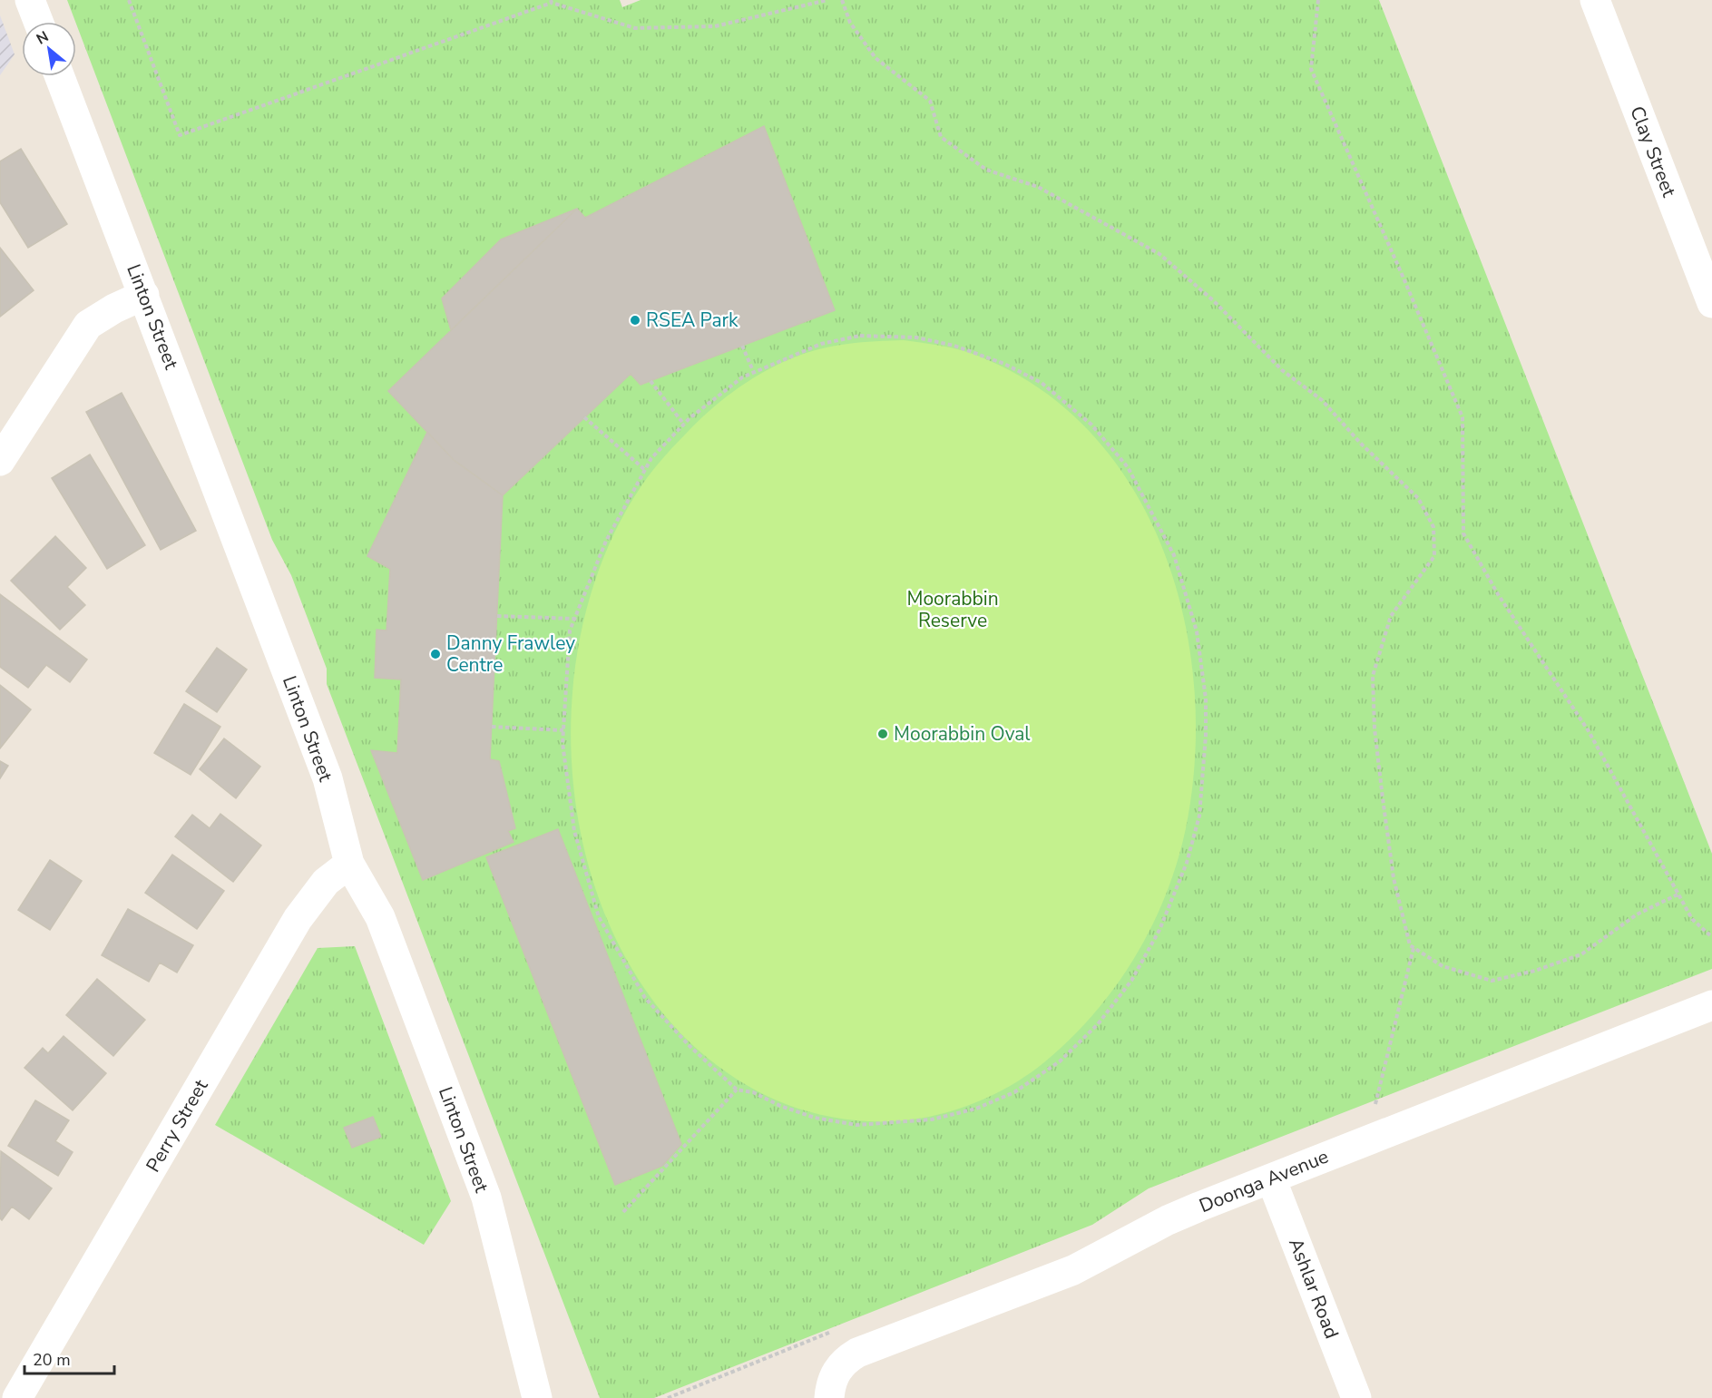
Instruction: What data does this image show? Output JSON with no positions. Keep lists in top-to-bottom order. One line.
{"streets":{"street":["Clay Street","Linton Street","Perry Street","Doonga Avenue","Ashlar Road"]},"crossings":[["Linton Street","Perry Street"],["Doonga Avenue","Ashlar Road"]],"parks":["Moorabbin Reserve"],"places":["RSEA Park","Danny Frawley Centre","Moorabbin Oval"],"scale_bar":"20 m","north":"top left"}
